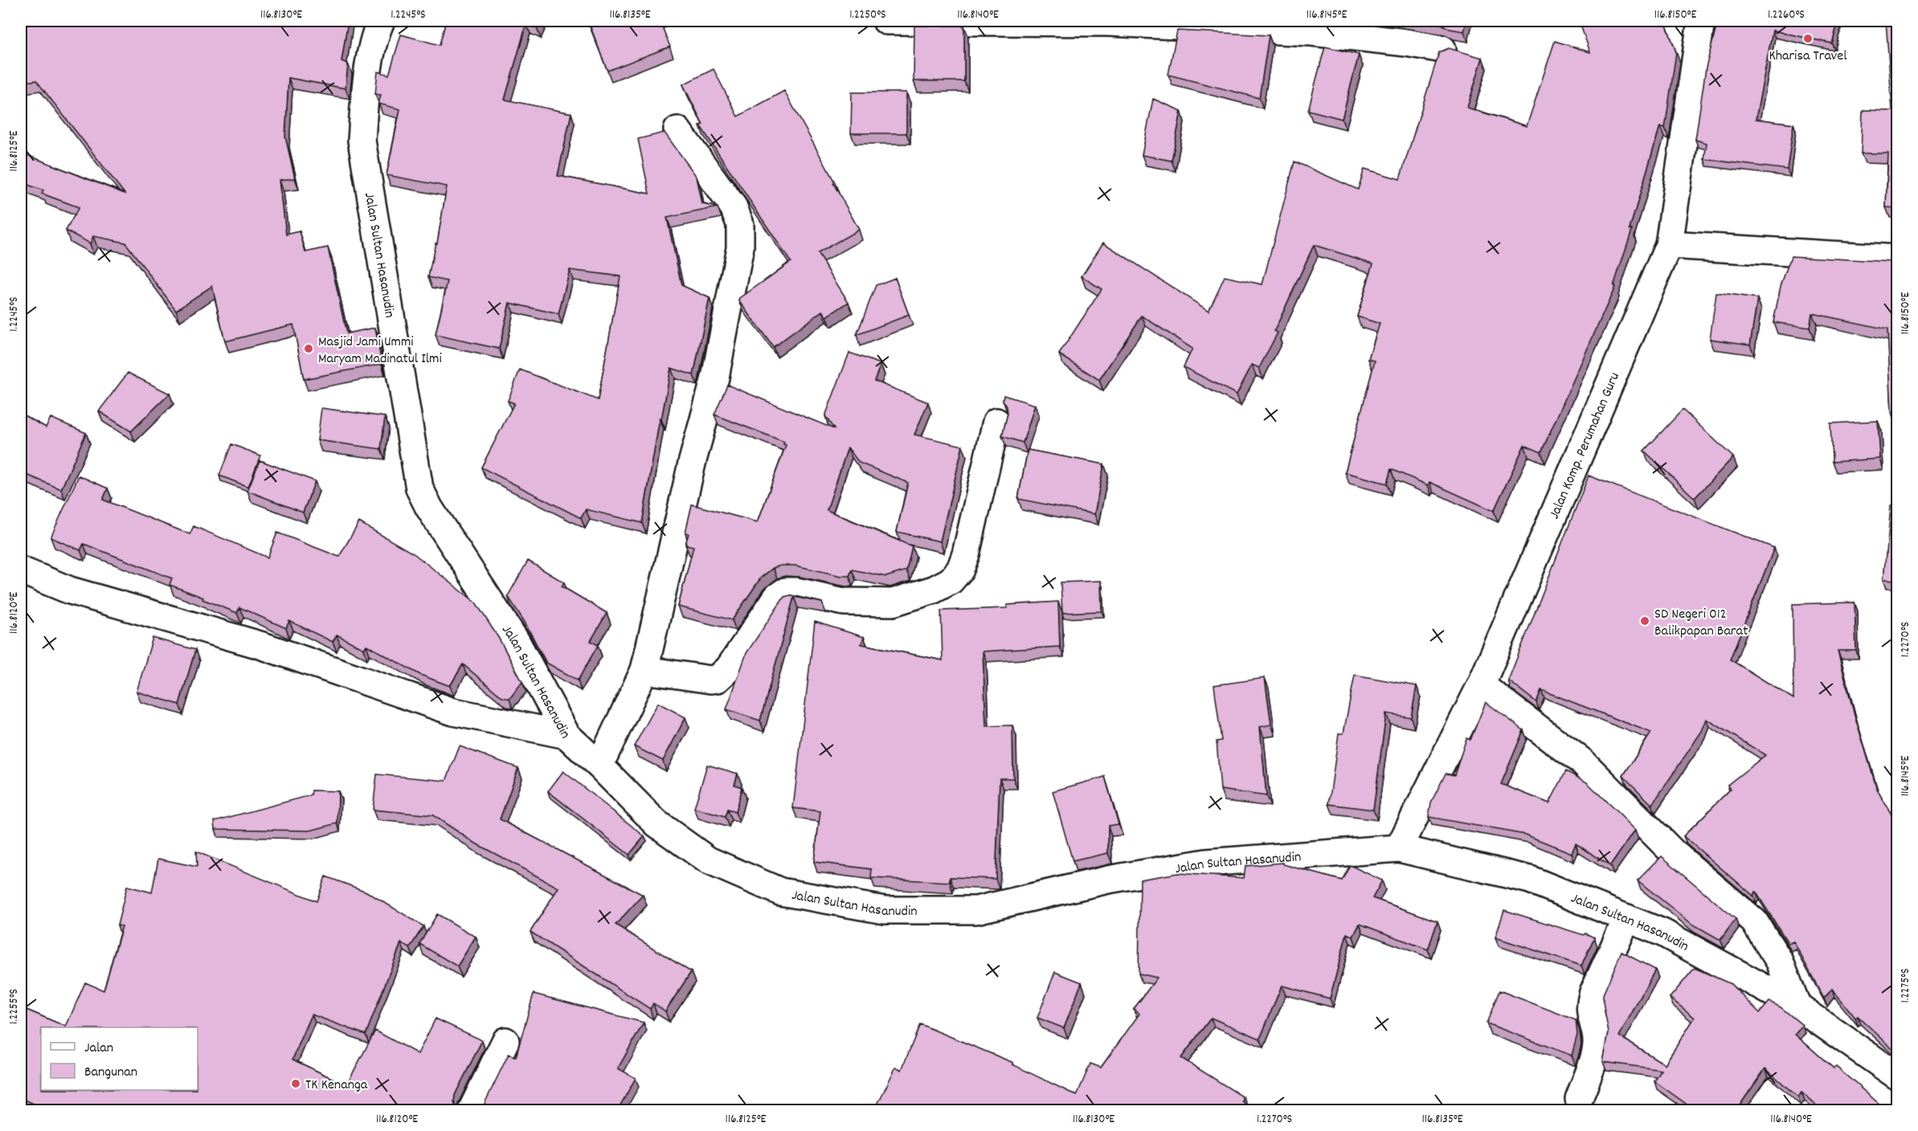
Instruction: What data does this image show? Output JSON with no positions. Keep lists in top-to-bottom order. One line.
{"streets":{"street":["Jalan Sultan Hasanudin","Jalan Komp. Perumahan Guru"]},"crossings":[["Jalan Sultan Hasanudin","Jalan Komp. Perumahan Guru"]],"places":["Kharisa Travel","Masjid Jami Ummi Maryam Madinatul Ilmi","SD Negeri 012 Balikpapan Barat","TK Kenanga"],"legend":["Jalan","Bangunan"],"coordinates":["116.8130°E","1.2245°S","116.8135°E","1.2250°S","116.8140°E","116.8145°E","116.8150°E","1.2260°S","116.8125°E","116.8120°E","1.2270°S","1.2275°S","1.2255°S"]}
